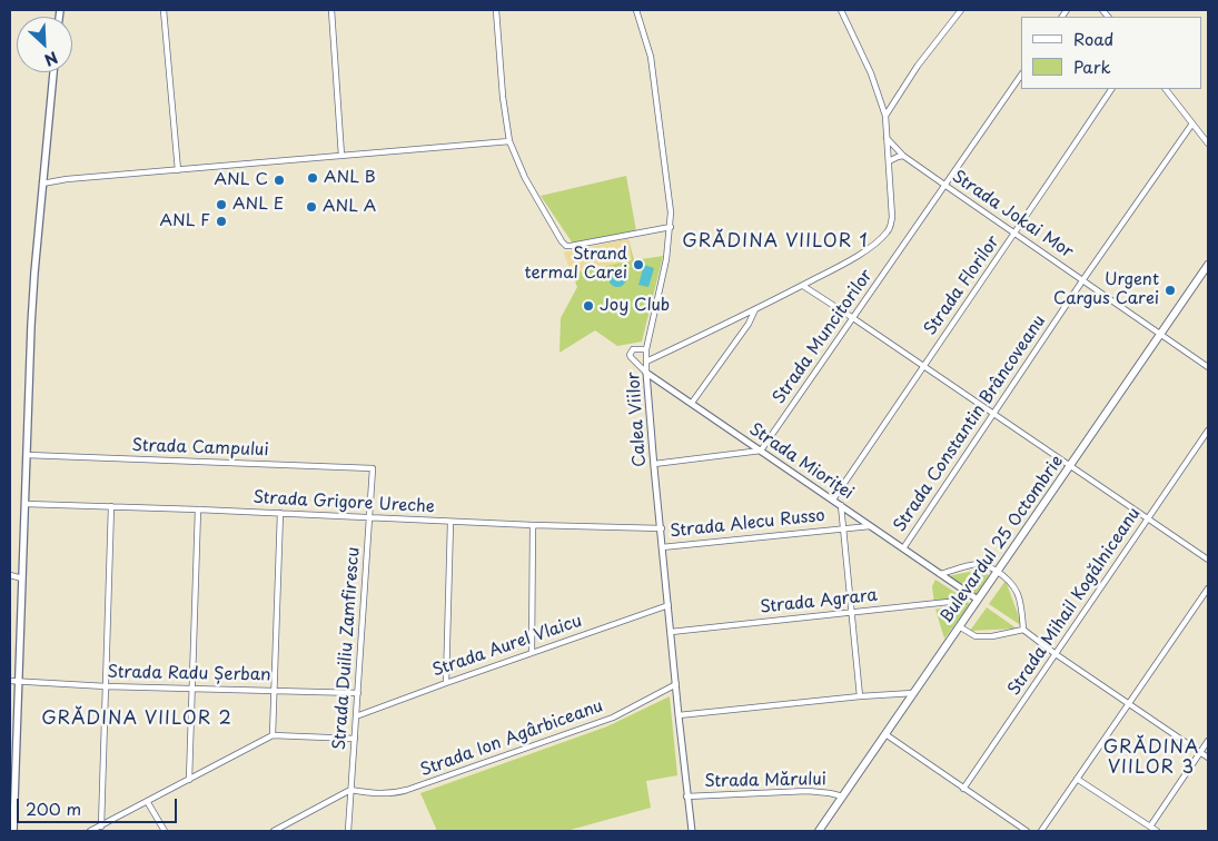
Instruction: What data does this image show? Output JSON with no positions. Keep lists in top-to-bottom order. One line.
{"streets":{"main road":["Bulevardul 25 Octombrie"],"street":["Strada Jokai Mor","Strada Florilor","Strada Muncitorilor","Calea Viilor","Strada Constantin Brâncoveanu","Strada Campului","Strada Mioriței","Strada Grigore Ureche","Strada Alecu Russo","Strada Agrara","Strada Mihail Kogălniceanu","Strada Aurel Vlaicu","Strada Duiliu Zamfirescu","Strada Radu Șerban","Strada Ion Agârbiceanu","Strada Mărului"]},"crossings":[["Strada Jokai Mor","Strada Florilor"],["Strada Jokai Mor","Strada Muncitorilor"],["Strada Jokai Mor","Strada Constantin Brâncoveanu"],["Strada Jokai Mor","Bulevardul 25 Octombrie"],["Strada Florilor","Strada Mioriței"],["Strada Muncitorilor","Strada Mioriței"],["Calea Viilor","Strada Mioriței"],["Calea Viilor","Strada Grigore Ureche"],["Calea Viilor","Strada Alecu Russo"],["Calea Viilor","Strada Agrara"],["Calea Viilor","Strada Aurel Vlaicu"],["Calea Viilor","Strada Ion Agârbiceanu"],["Calea Viilor","Strada Mărului"],["Strada Constantin Brâncoveanu","Strada Mioriței"],["Strada Campului","Strada Duiliu Zamfirescu"],["Strada Mioriței","Strada Alecu Russo"],["Strada Mioriței","Bulevardul 25 Octombrie"],["Strada Mioriței","Strada Agrara"],["Strada Grigore Ureche","Strada Duiliu Zamfirescu"],["Bulevardul 25 Octombrie","Strada Mărului"],["Strada Aurel Vlaicu","Strada Duiliu Zamfirescu"],["Strada Duiliu Zamfirescu","Strada Radu Șerban"],["Strada Duiliu Zamfirescu","Strada Ion Agârbiceanu"]],"districts":["GRĂDINA VIILOR 1","GRĂDINA VIILOR 2","GRĂDINA VIILOR 3"],"places":["ANL B","ANL C","ANL E","ANL A","ANL F","Strand termal Carei","Urgent Cargus Carei","Joy Club"],"legend":["Road","Park"],"scale_bar":"200 m","north":"bottom right"}
